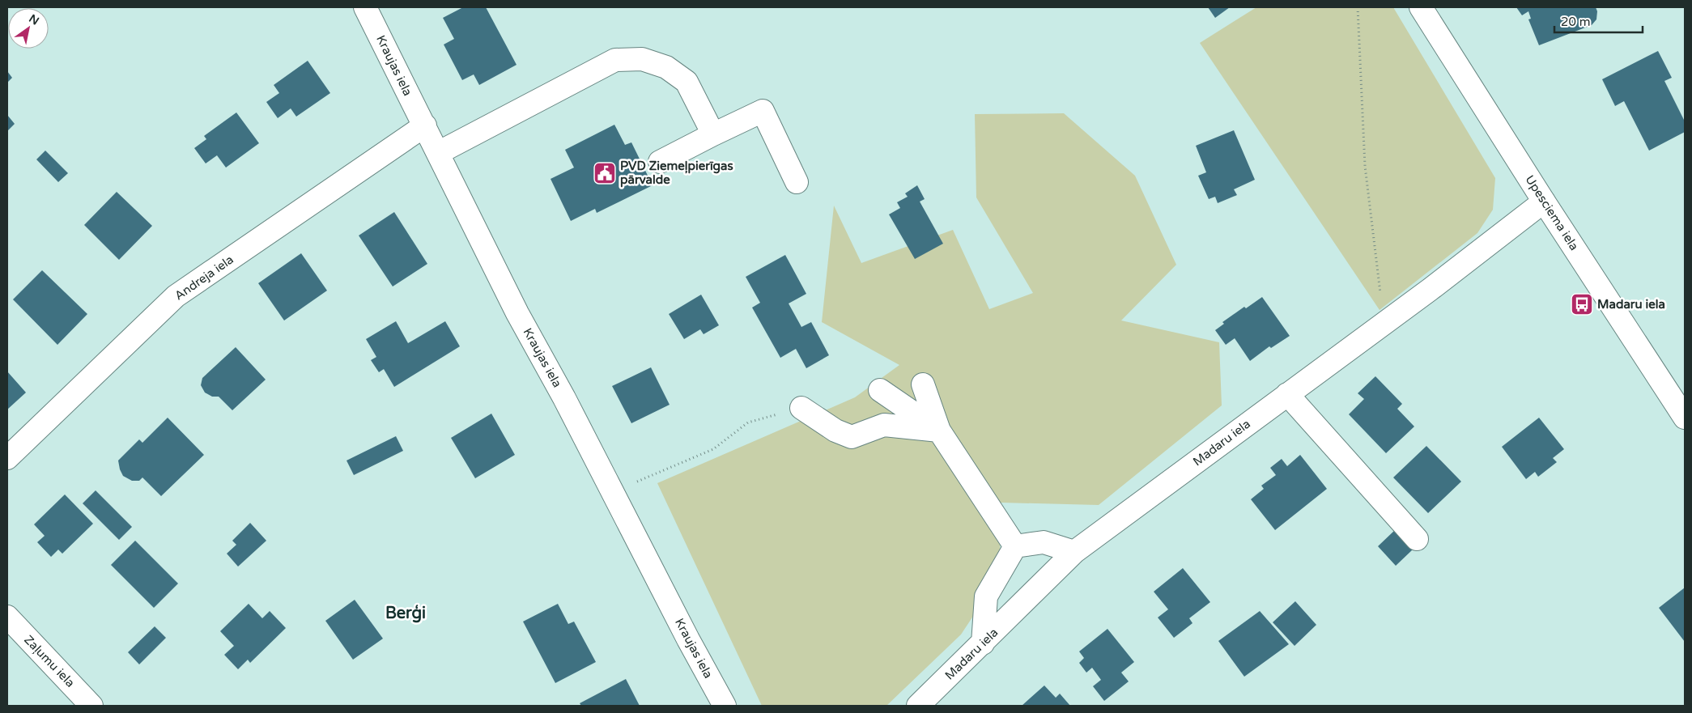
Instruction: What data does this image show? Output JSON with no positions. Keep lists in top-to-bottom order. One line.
{"streets":{"street":["Kraujas iela","Upesciema iela","Andreja iela","Madaru iela","Zaļumu iela"]},"crossings":[["Kraujas iela","Andreja iela"],["Upesciema iela","Madaru iela"]],"districts":["Berģi"],"places":{"public building":["PVD Ziemeļpierīgas pārvalde"],"bus stop":["Madaru iela"]},"scale_bar":"20 m","north":"top right"}
